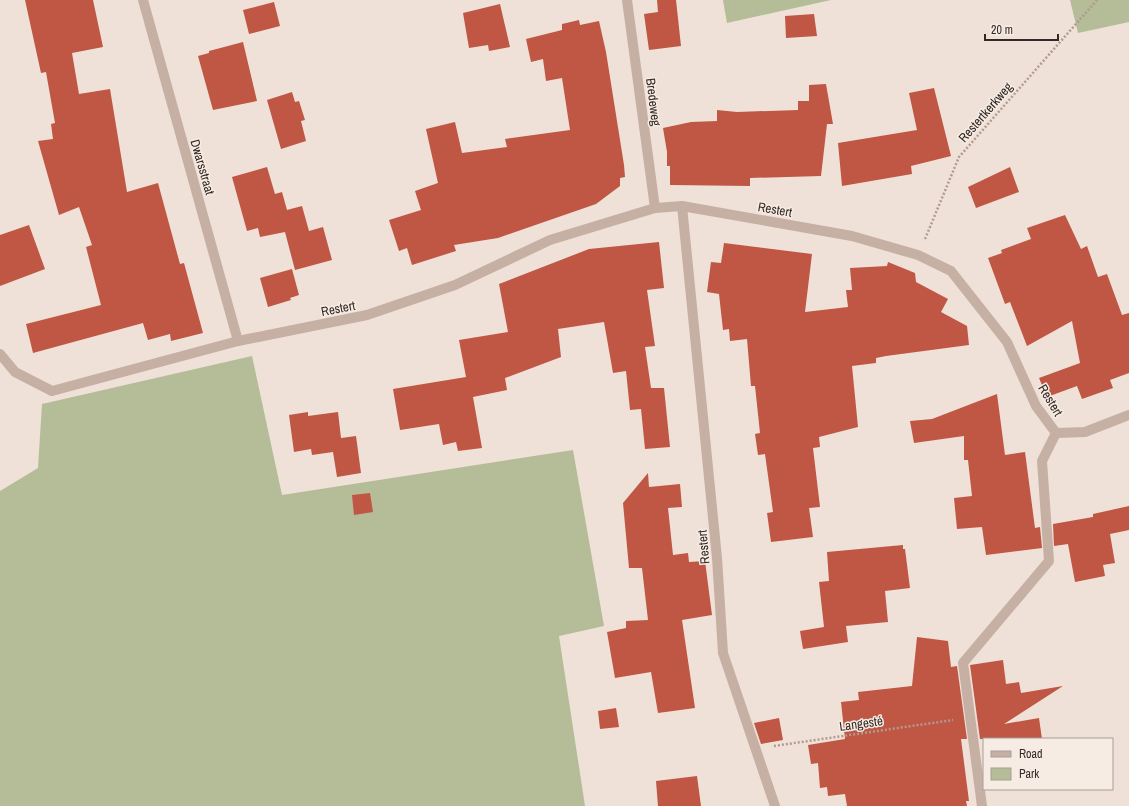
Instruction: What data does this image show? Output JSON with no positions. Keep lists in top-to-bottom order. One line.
{"streets":{"street":["Bredeweg","Dwarsstraat","Restert"],"path":["Restertkerkweg","Langesté"]},"crossings":[["Bredeweg","Restert"],["Restertkerkweg","Restert"],["Dwarsstraat","Restert"],["Restert","Langesté"]],"legend":["Road","Park"],"scale_bar":"20 m"}
